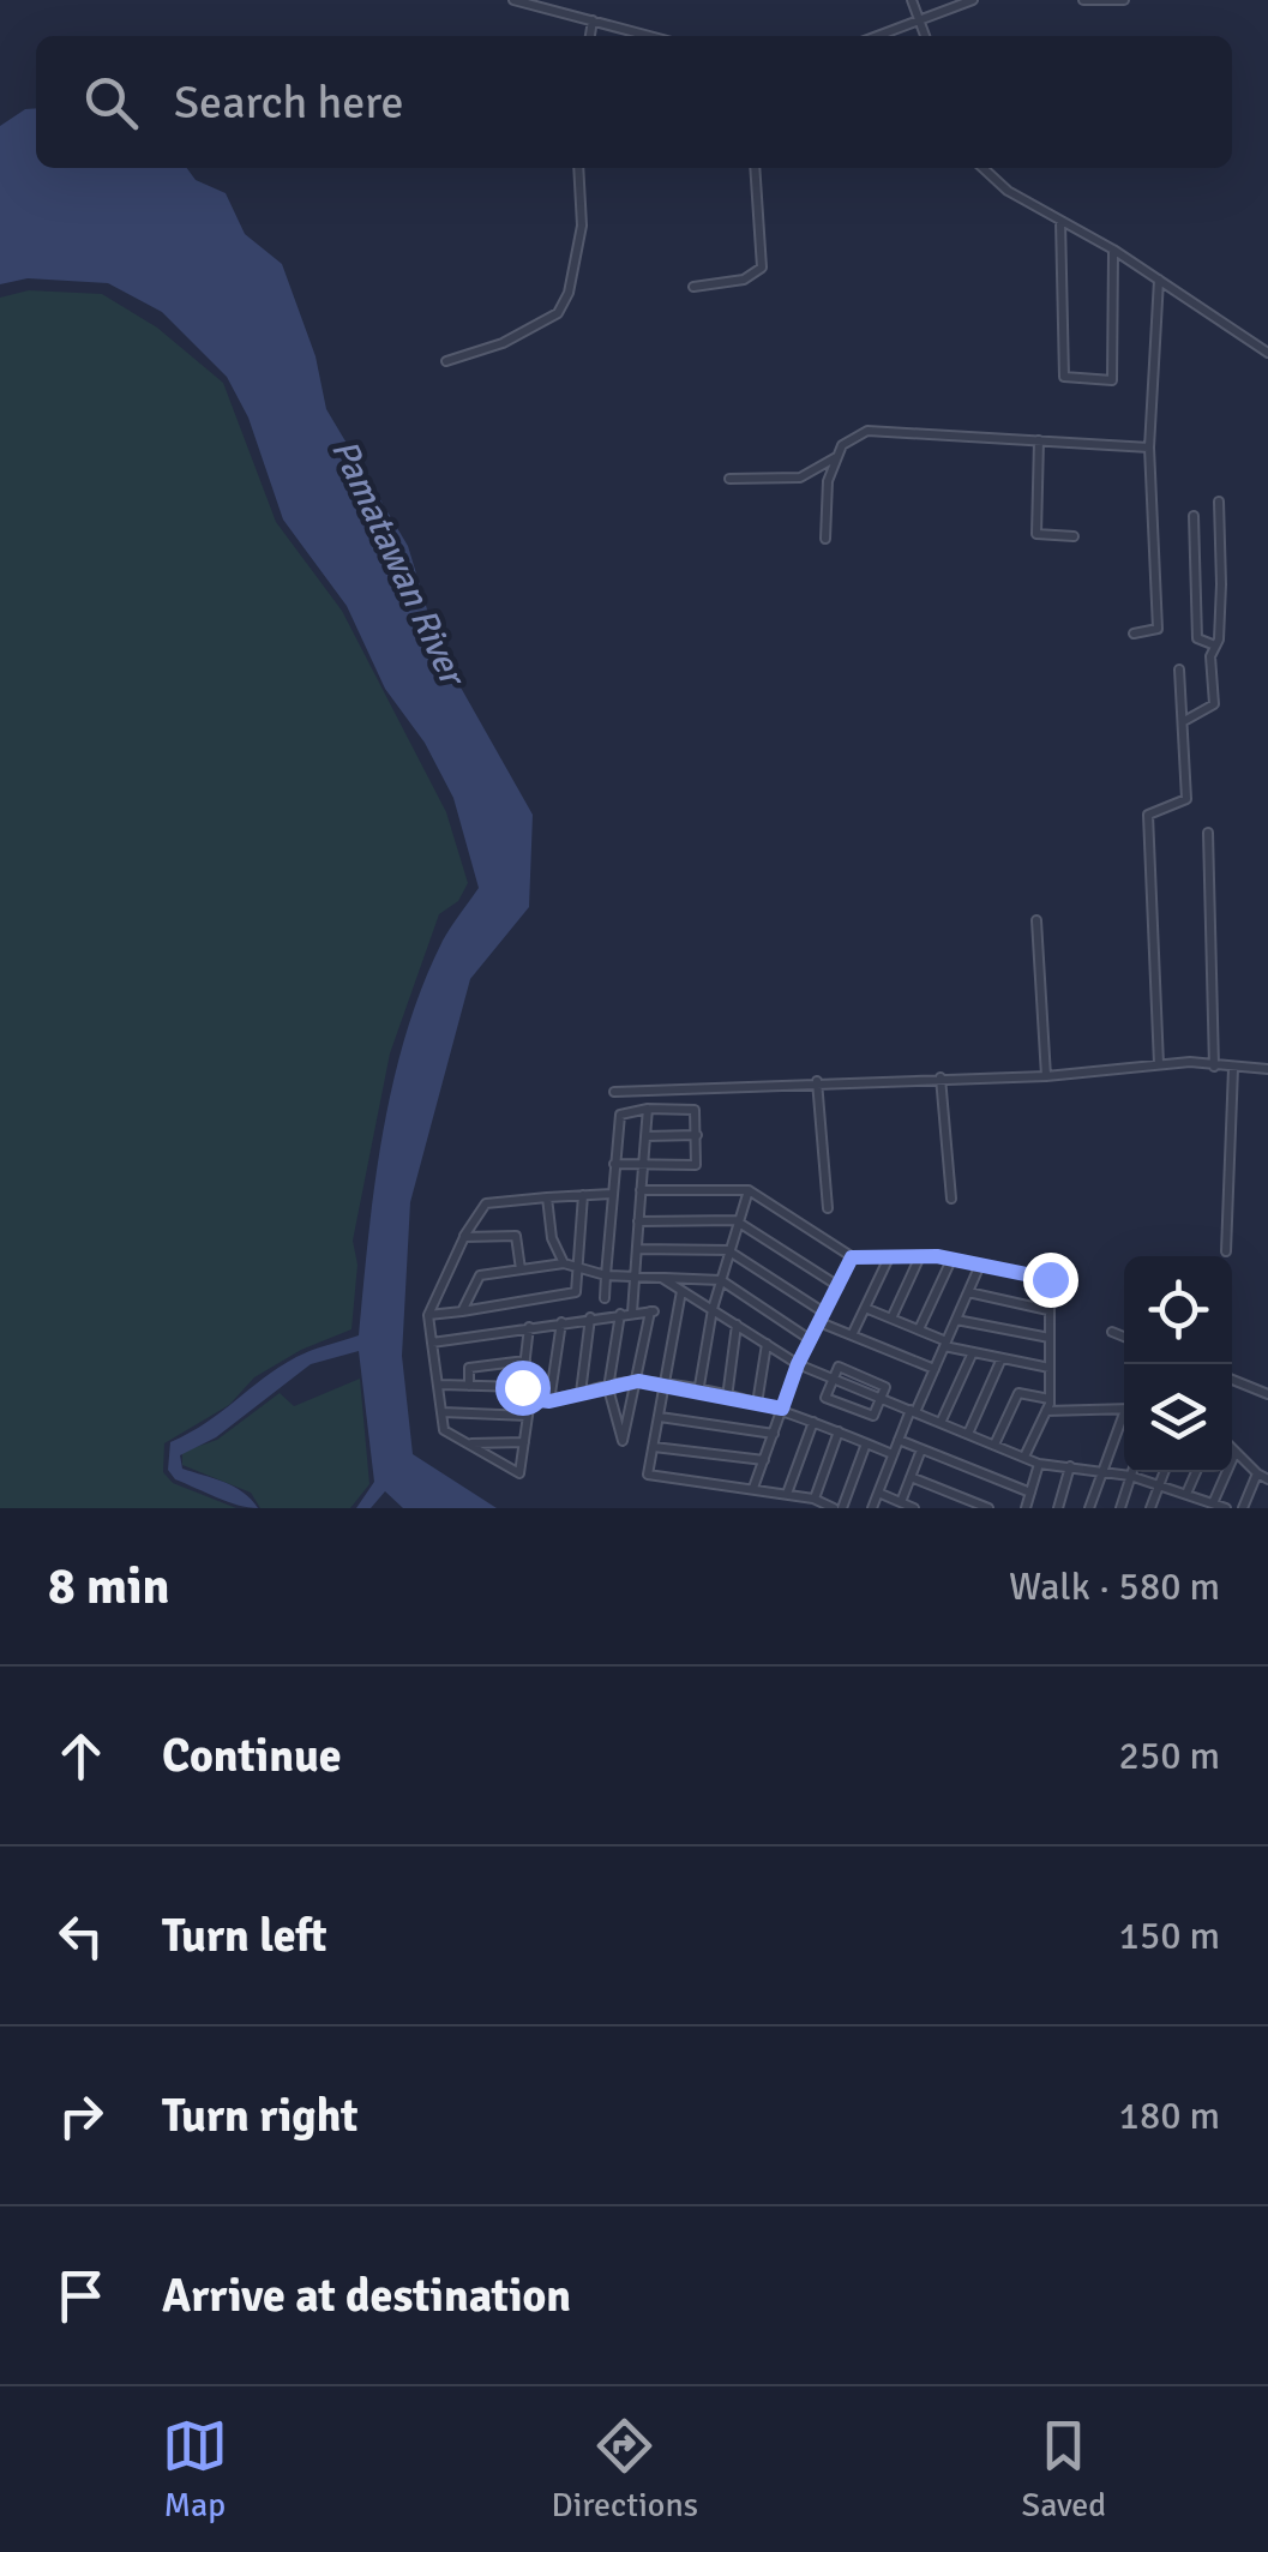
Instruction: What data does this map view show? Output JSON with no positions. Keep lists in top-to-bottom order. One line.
{"water":["Pamatawan River"],"page":{"search":"Search here","heading":["8 min","Walk · 580 m"],"list":[["Continue","250 m"],["Turn left","150 m"],["Turn right","180 m"],"Arrive at destination"],"nav":["Map","Directions","Saved"]}}
